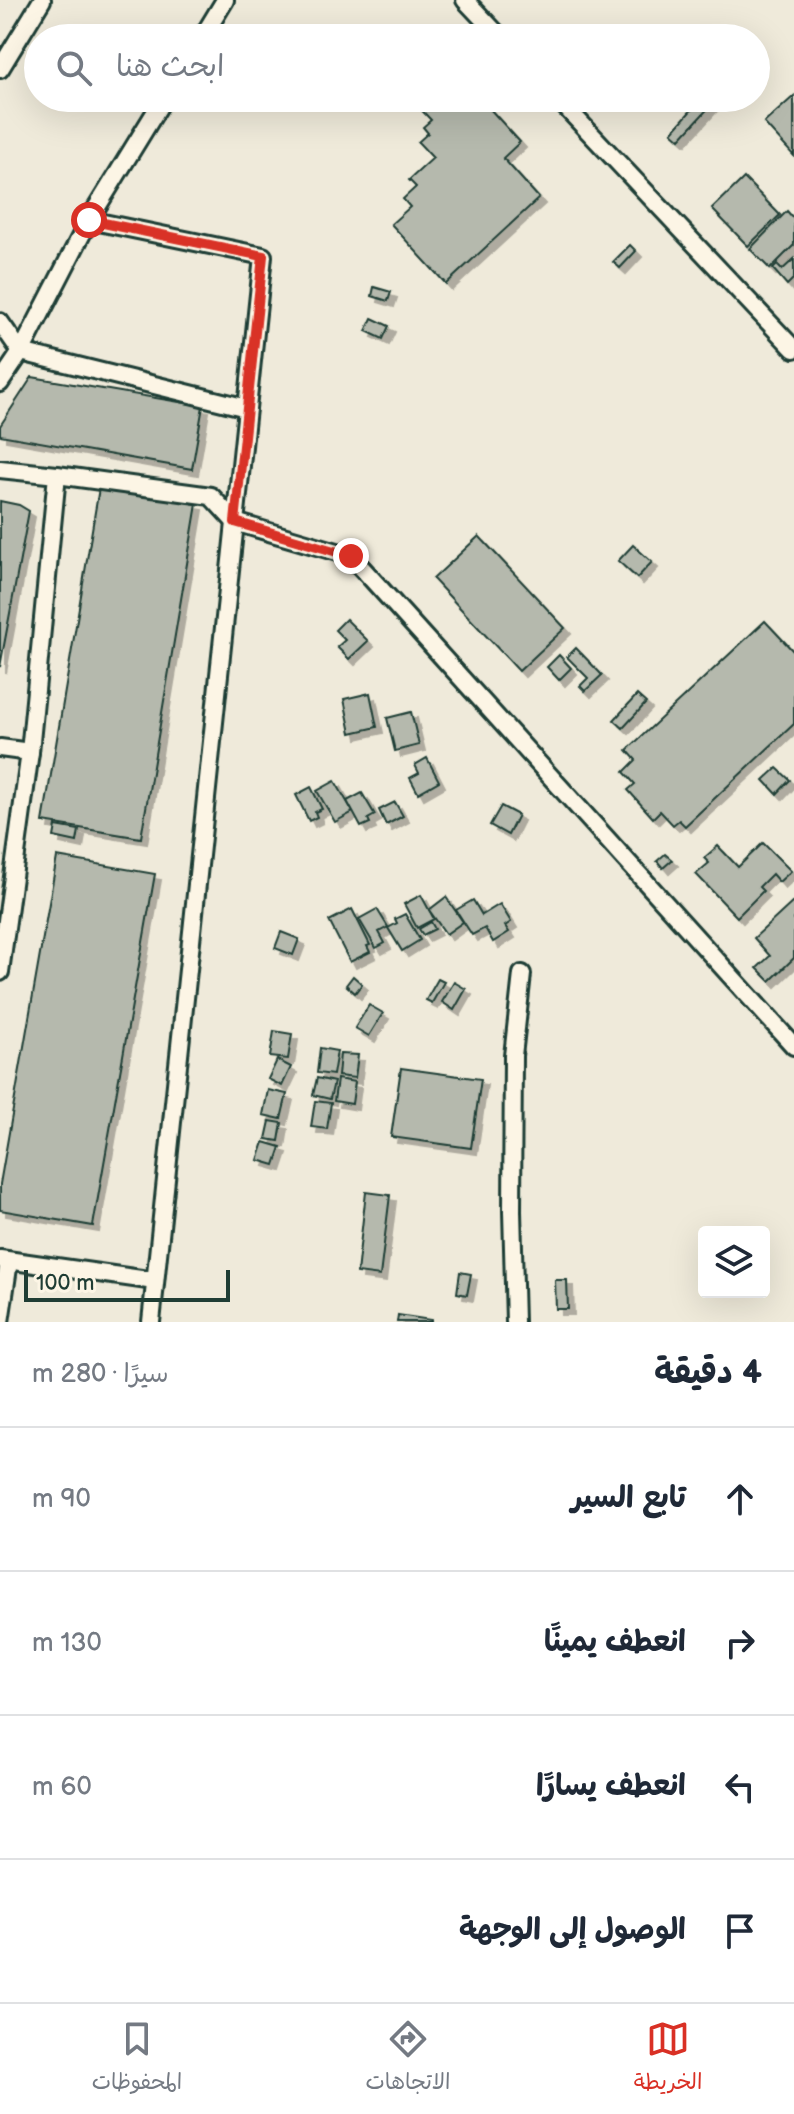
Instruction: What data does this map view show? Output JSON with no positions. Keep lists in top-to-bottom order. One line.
{"scale_bar":"100 m","page":{"search":"ابحث هنا","scale":"100 m","heading":["4 دقيقة","سيرًا · 280 m"],"list":[["تابع السير","90 m"],["انعطف يمينًا","130 m"],["انعطف يسارًا","60 m"],"الوصول إلى الوجهة"],"nav":["الخريطة","الاتجاهات","المحفوظات"]}}
